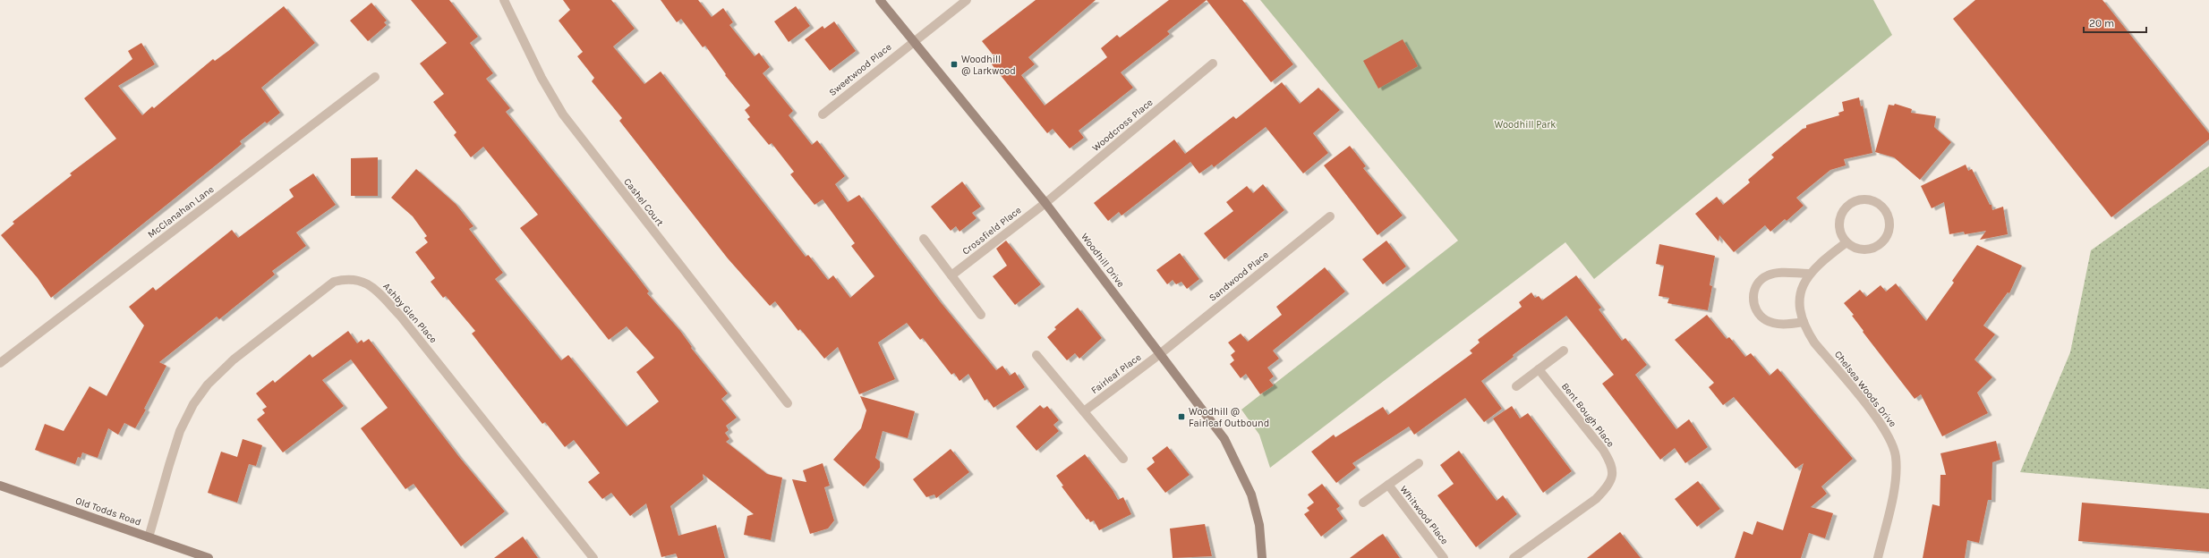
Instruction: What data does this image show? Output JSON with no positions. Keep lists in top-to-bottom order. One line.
{"streets":{"street":["Sweetwood Place","Woodcross Place","Cashel Court","McClanahan Lane","Crossfield Place","Woodhill Drive","Sandwood Place","Ashby Glen Place","Fairleaf Place","Chelsea Woods Drive","Bent Bough Place","Old Todds Road","Whitwood Place"]},"crossings":[["Sweetwood Place","Woodhill Drive"],["Woodcross Place","Crossfield Place"],["Woodcross Place","Woodhill Drive"],["Crossfield Place","Woodhill Drive"],["Woodhill Drive","Sandwood Place"],["Woodhill Drive","Fairleaf Place"],["Sandwood Place","Fairleaf Place"],["Ashby Glen Place","Old Todds Road"]],"parks":["Woodhill Park"],"places":{"transit":["Woodhill @ Larkwood","Woodhill @ Fairleaf Outbound"]},"scale_bar":"20 m"}
